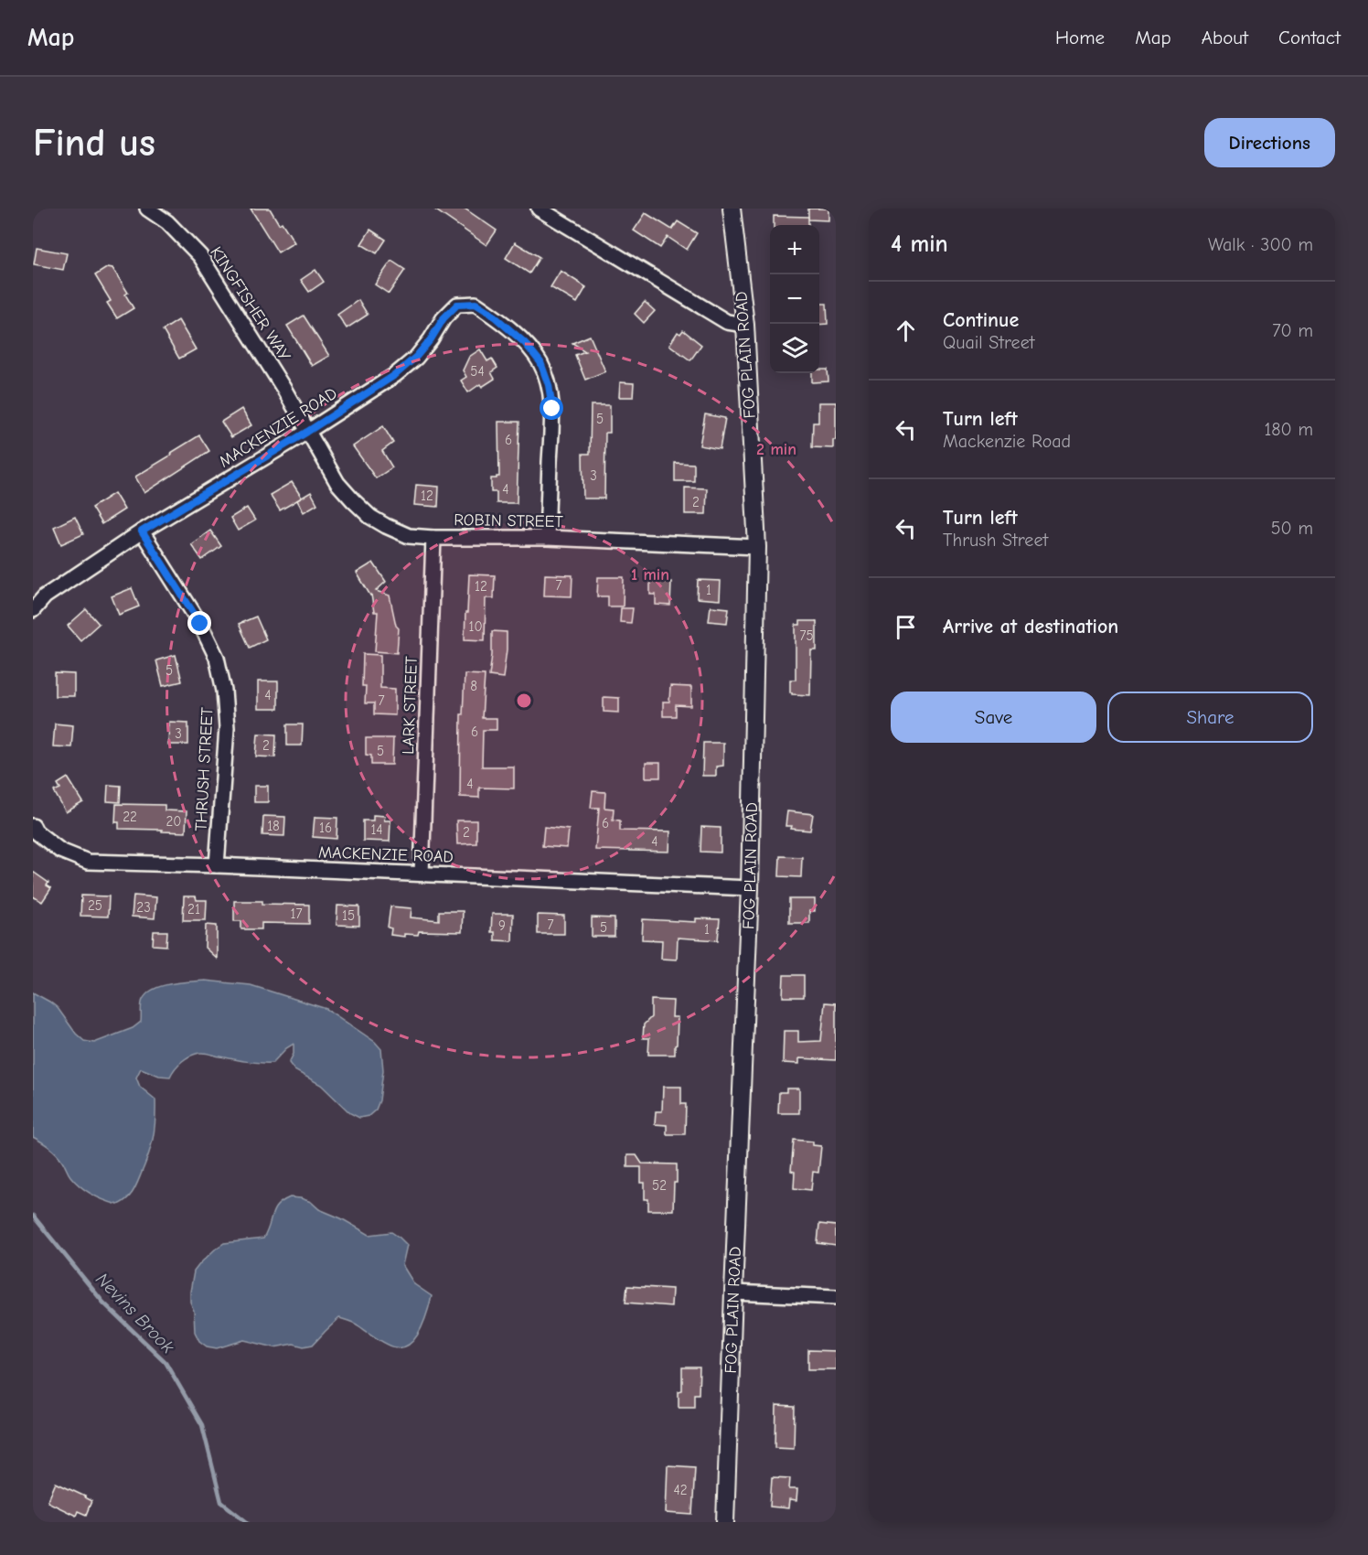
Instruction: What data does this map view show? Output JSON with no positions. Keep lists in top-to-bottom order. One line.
{"streets":{"street":["KINGFISHER WAY","FOG PLAIN ROAD","MACKENZIE ROAD","ROBIN STREET","LARK STREET","THRUSH STREET"]},"crossings":[["KINGFISHER WAY","MACKENZIE ROAD"],["KINGFISHER WAY","ROBIN STREET"],["FOG PLAIN ROAD","MACKENZIE ROAD"],["FOG PLAIN ROAD","ROBIN STREET"],["MACKENZIE ROAD","ROBIN STREET"],["MACKENZIE ROAD","LARK STREET"],["MACKENZIE ROAD","THRUSH STREET"],["ROBIN STREET","LARK STREET"]],"water":["Nevins Brook"],"house_numbers":["54","5","6","3","4","12","2","7","12","1","10","75","5","8","4","7","6","3","2","5","4","22","20","6","18","16","14","2","4","25","23","21","17","15","7","9","5","1","52","42"],"page":{"header":"Map","nav":["Home","Map","About","Contact"],"buttons":["Directions",["Save","Share"]],"title":"Find us","heading":["4 min","Walk · 300 m"],"map_buttons":["+","−"],"list":[["Continue","Quail Street","70 m"],["Turn left","Mackenzie Road","180 m"],["Turn left","Thrush Street","50 m"],"Arrive at destination"]},"rings":["2 min","1 min"]}
